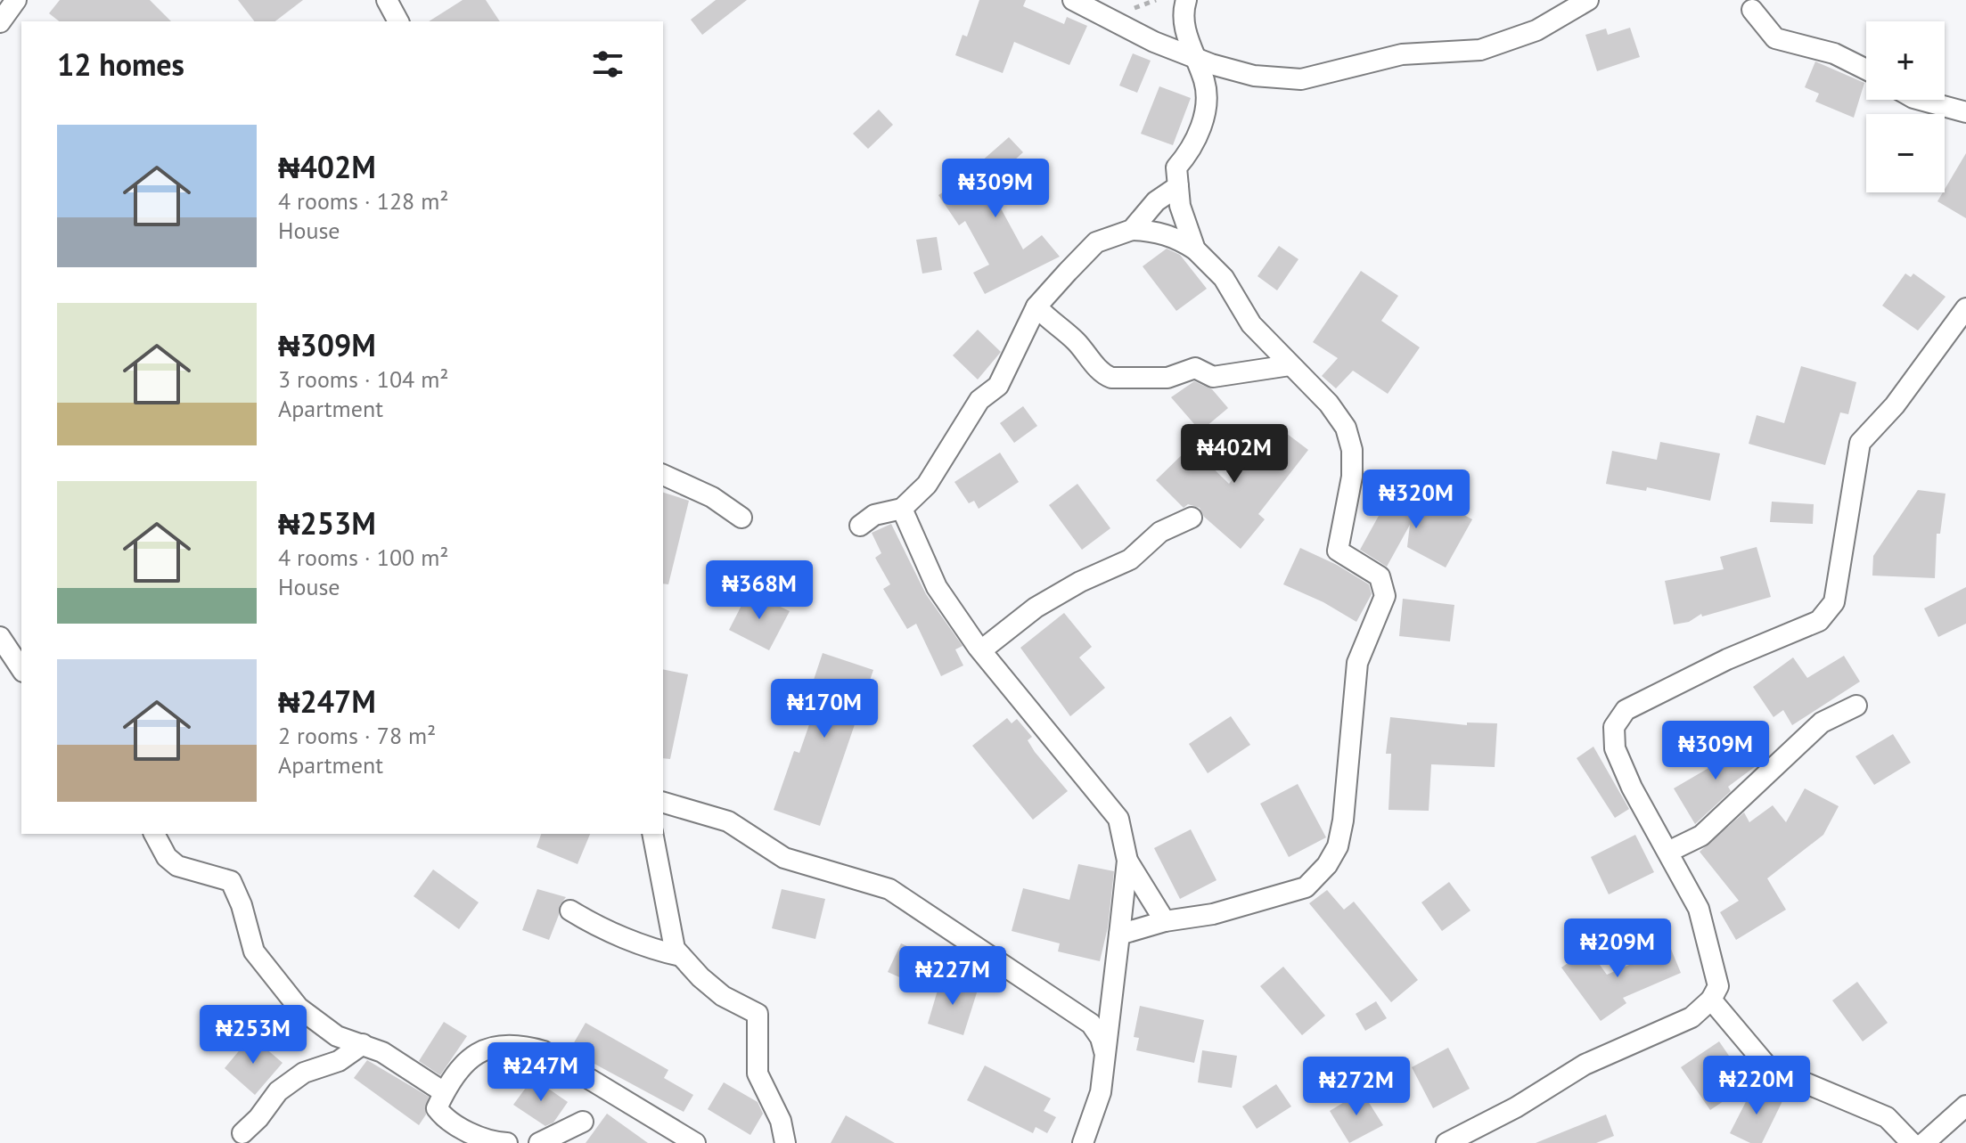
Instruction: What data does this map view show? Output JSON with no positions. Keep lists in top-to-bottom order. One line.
{"page":{"map_buttons":["+","−"],"heading":"12 homes","list":[{"name":"₦402M","note":"4 rooms · 128 m² · House"},{"name":"₦309M","note":"3 rooms · 104 m² · Apartment"},{"name":"₦253M","note":"4 rooms · 100 m² · House"},{"name":"₦247M","note":"2 rooms · 78 m² · Apartment"}],"price":["₦309M","₦402M","₦320M","₦368M","₦170M","₦309M","₦209M","₦227M","₦253M","₦247M","₦220M","₦272M"]}}
